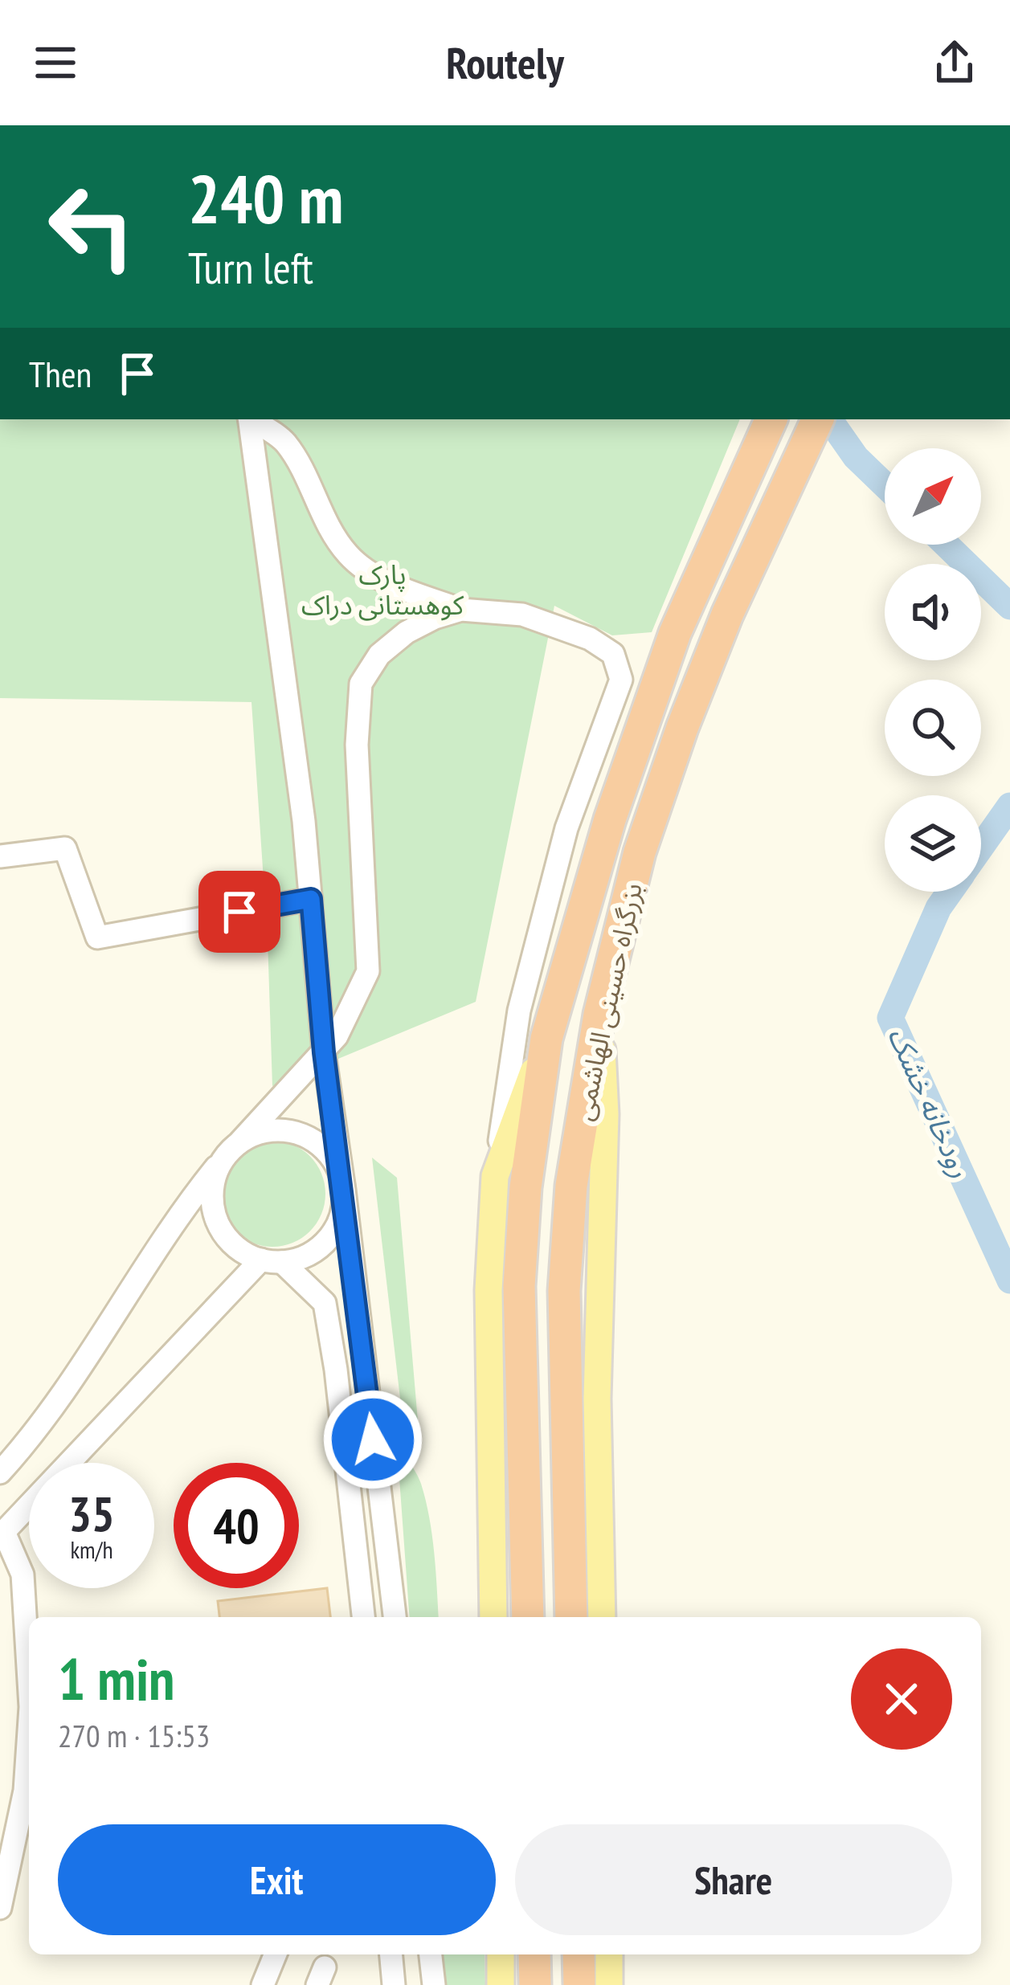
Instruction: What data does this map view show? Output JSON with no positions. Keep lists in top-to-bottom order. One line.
{"streets":{"highway":["بزرگراه حسینی الهاشمی"]},"water":["رودخانه خشک"],"parks":["پارک کوهستانی دراک"],"north":"top right","page":{"header":"Routely","turn":["240 m","Turn left"],"then":"Then","speed":"35 km/h","limit":"40","heading":["1 min","270 m · 15:53"],"buttons":["Exit","Share"]}}
